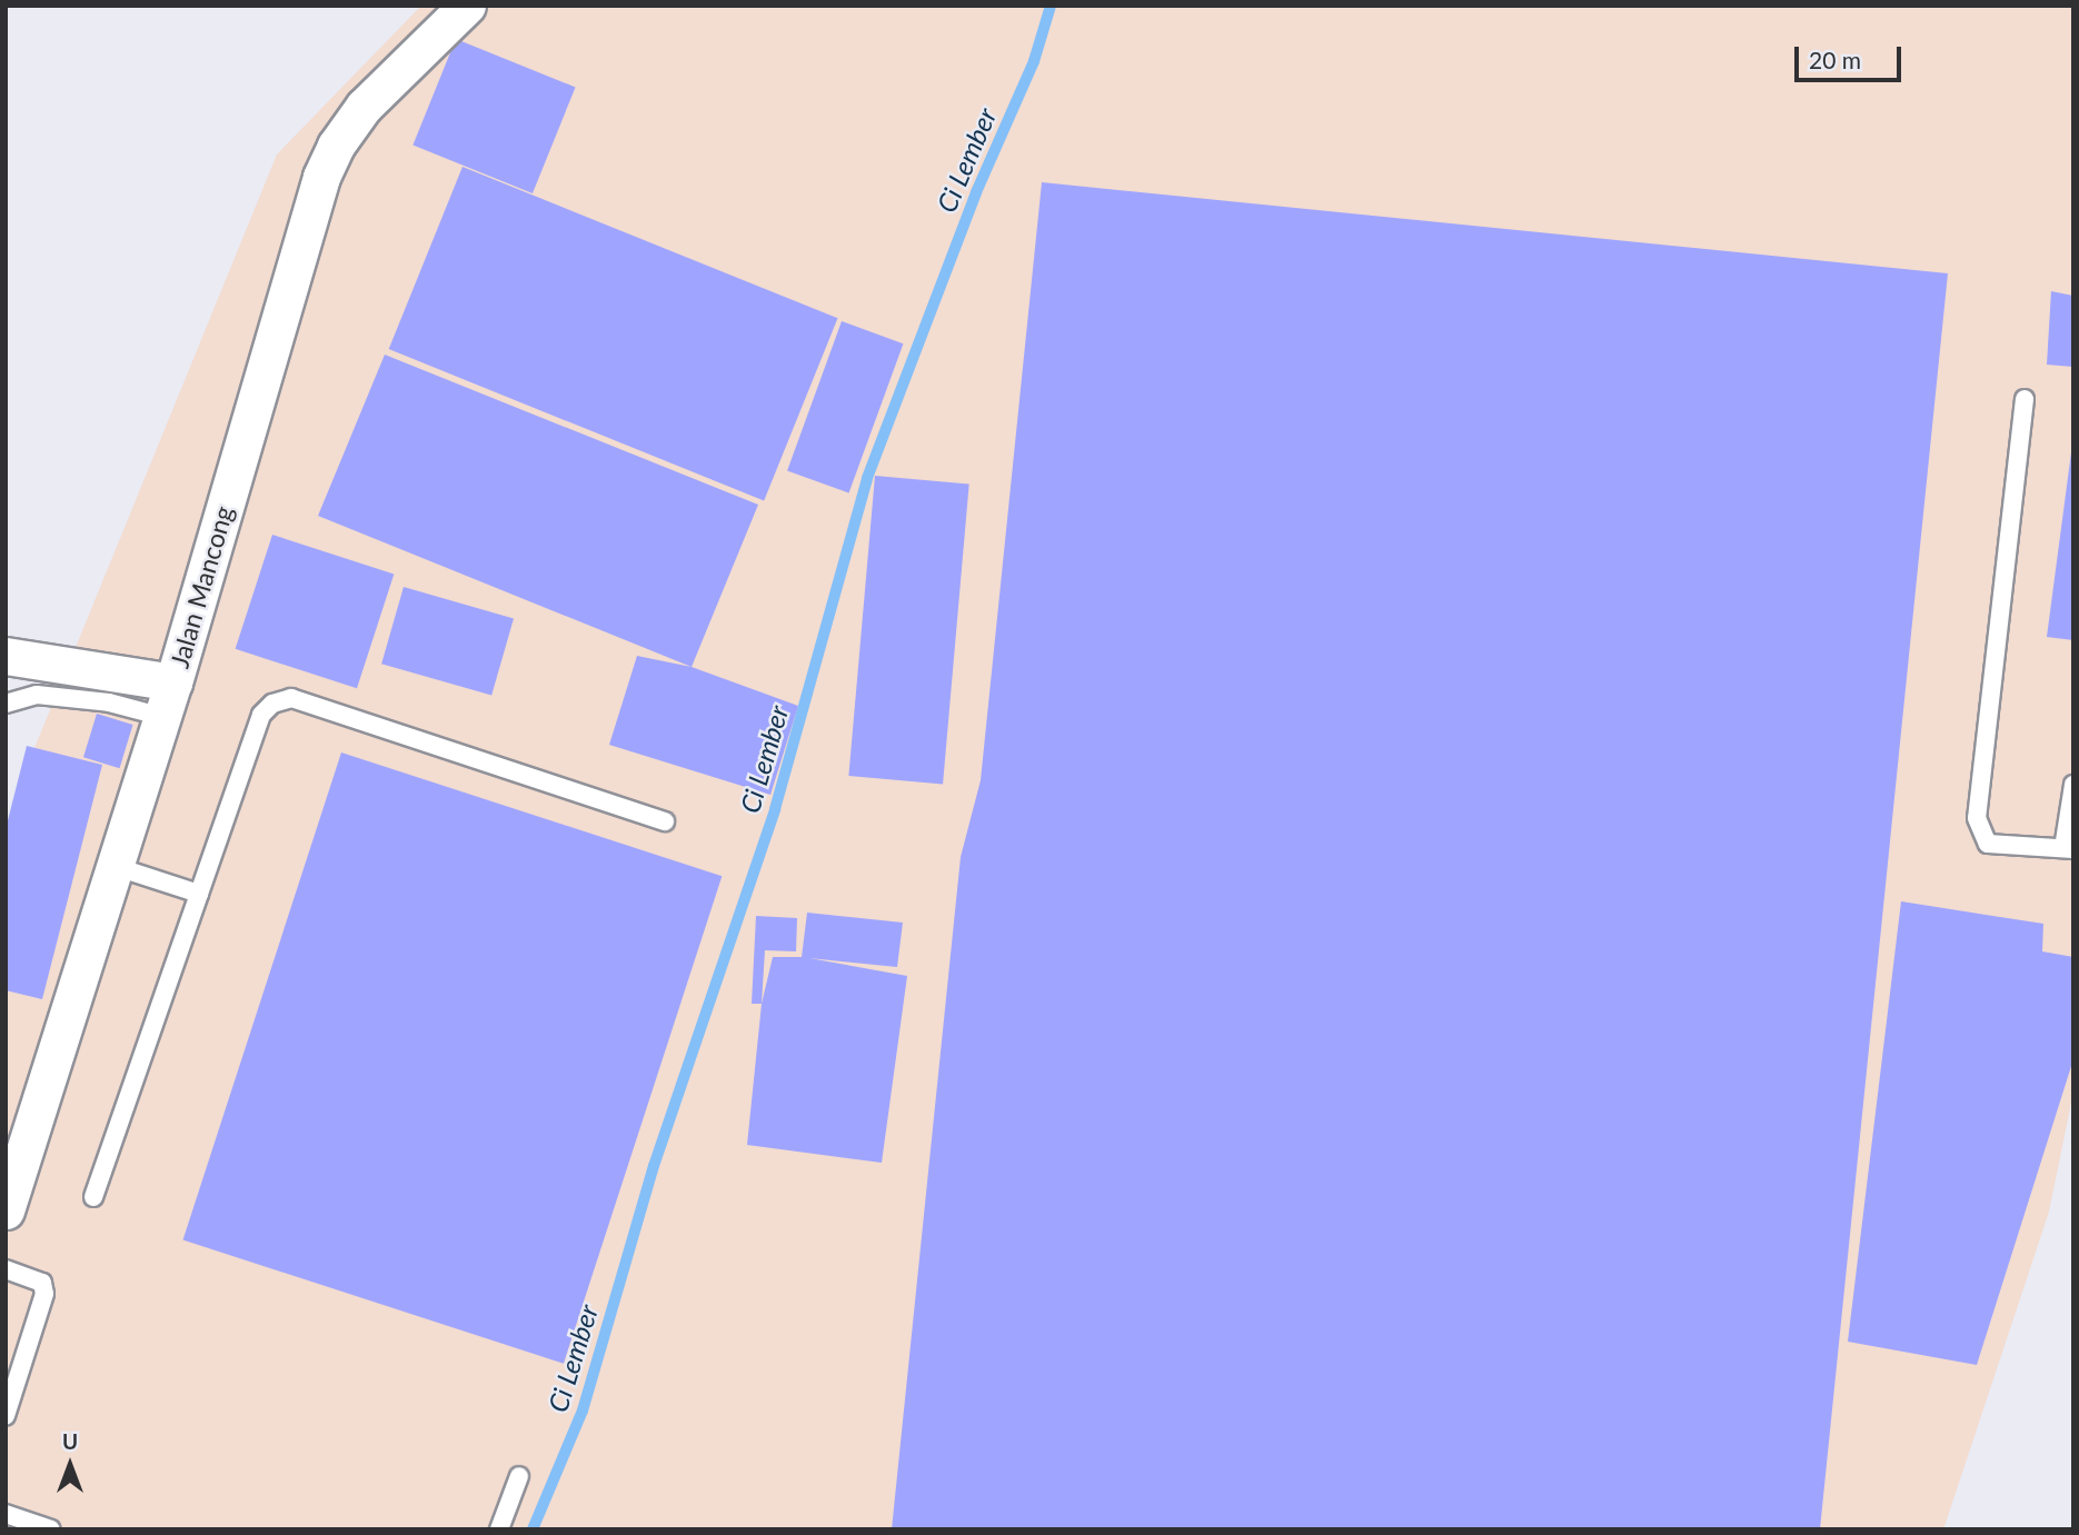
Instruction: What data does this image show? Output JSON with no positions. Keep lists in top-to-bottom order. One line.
{"streets":{"street":["Jalan Mancong"]},"water":["Ci Lember"],"scale_bar":"20 m","north":"top"}
